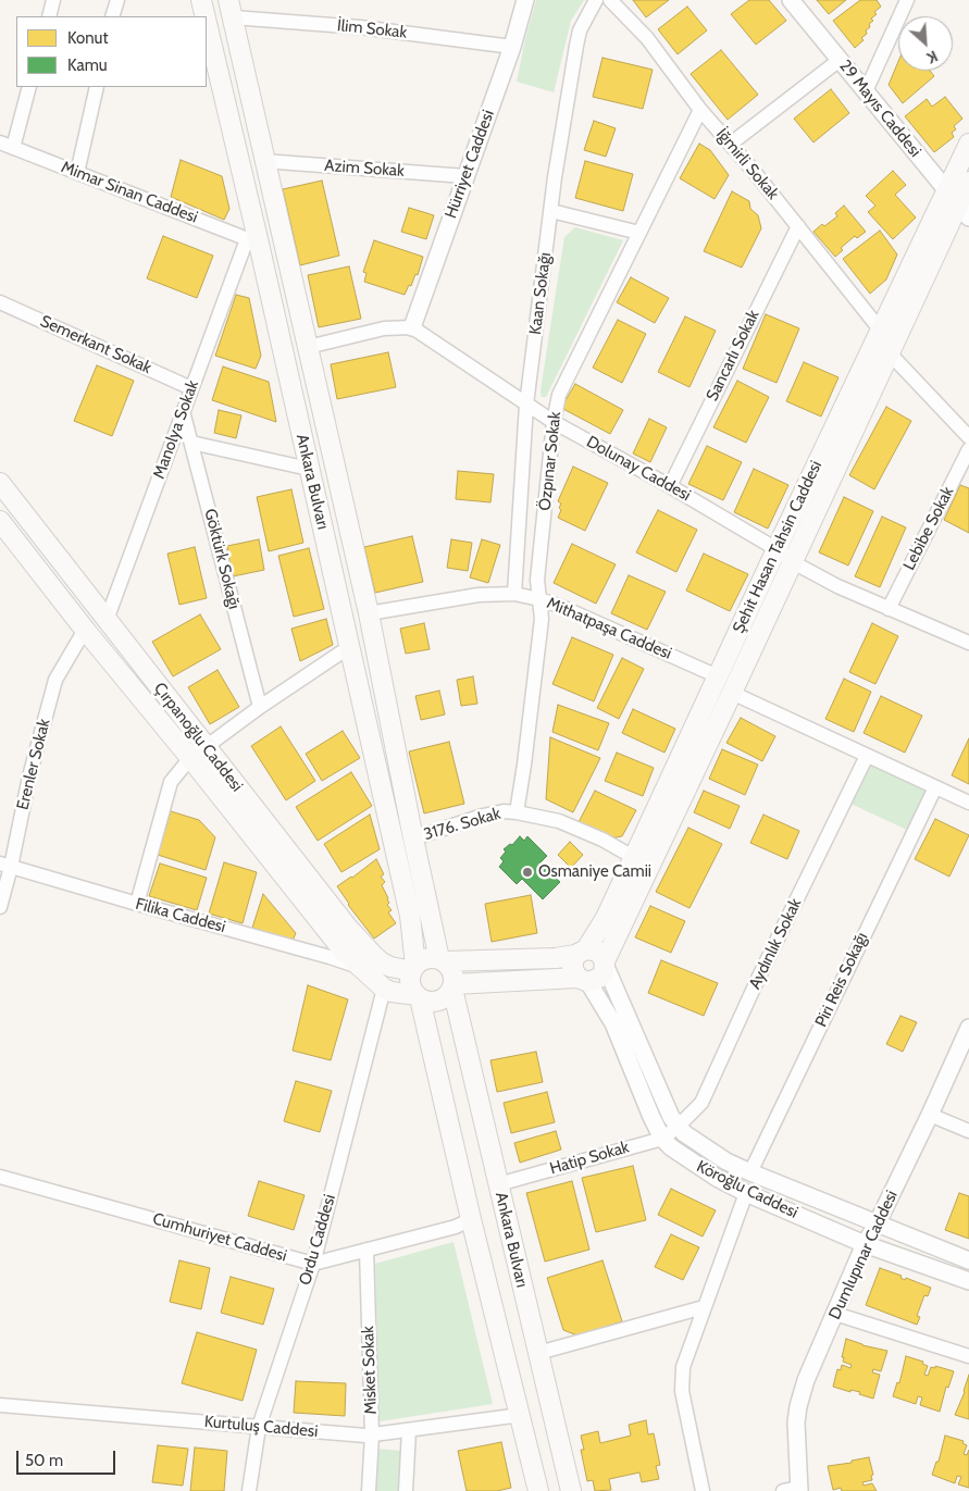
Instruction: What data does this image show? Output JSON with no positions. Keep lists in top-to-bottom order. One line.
{"streets":{"main road":["Ankara Bulvarı","Şehit Hasan Tahsin Caddesi","Çırpanoğlu Caddesi"],"street":["İlim Sokak","29 Mayıs Caddesi","Hürriyet Caddesi","İğmirli Sokak","Azim Sokak","Mimar Sinan Caddesi","Kaan Sokağı","Semerkant Sokak","Sancarlı Sokak","Manolya Sokak","Özpınar Sokak","Dolunay Caddesi","Lebibe Sokak","Göktürk Sokağı","Mithatpaşa Caddesi","Erenler Sokak","3176. Sokak","Filika Caddesi","Aydınlık Sokak","Piri Reis Sokağı","Hatip Sokak","Köroğlu Caddesi","Cumhuriyet Caddesi","Ordu Caddesi","Dumlupınar Caddesi","Misket Sokak","Kurtuluş Caddesi"]},"crossings":[["İlim Sokak","Hürriyet Caddesi"],["İlim Sokak","Ankara Bulvarı"],["29 Mayıs Caddesi","Şehit Hasan Tahsin Caddesi"],["Hürriyet Caddesi","Azim Sokak"],["Hürriyet Caddesi","Dolunay Caddesi"],["İğmirli Sokak","Sancarlı Sokak"],["İğmirli Sokak","Özpınar Sokak"],["İğmirli Sokak","Şehit Hasan Tahsin Caddesi"],["Azim Sokak","Ankara Bulvarı"],["Mimar Sinan Caddesi","Manolya Sokak"],["Mimar Sinan Caddesi","Ankara Bulvarı"],["Kaan Sokağı","Dolunay Caddesi"],["Kaan Sokağı","Mithatpaşa Caddesi"],["Semerkant Sokak","Manolya Sokak"],["Sancarlı Sokak","Dolunay Caddesi"],["Manolya Sokak","Ankara Bulvarı"],["Manolya Sokak","Göktürk Sokağı"],["Manolya Sokak","Çırpanoğlu Caddesi"],["Özpınar Sokak","Dolunay Caddesi"],["Özpınar Sokak","Mithatpaşa Caddesi"],["Özpınar Sokak","3176. Sokak"],["Dolunay Caddesi","Lebibe Sokak"],["Dolunay Caddesi","Şehit Hasan Tahsin Caddesi"],["Ankara Bulvarı","Mithatpaşa Caddesi"],["Ankara Bulvarı","Çırpanoğlu Caddesi"],["Ankara Bulvarı","3176. Sokak"],["Ankara Bulvarı","Hatip Sokak"],["Ankara Bulvarı","Kurtuluş Caddesi"],["Şehit Hasan Tahsin Caddesi","Mithatpaşa Caddesi"],["Şehit Hasan Tahsin Caddesi","3176. Sokak"],["Şehit Hasan Tahsin Caddesi","Köroğlu Caddesi"],["Çırpanoğlu Caddesi","Erenler Sokak"],["Çırpanoğlu Caddesi","Filika Caddesi"],["Çırpanoğlu Caddesi","Ordu Caddesi"],["Erenler Sokak","Filika Caddesi"],["Aydınlık Sokak","Hatip Sokak"],["Aydınlık Sokak","Köroğlu Caddesi"],["Piri Reis Sokağı","Köroğlu Caddesi"],["Hatip Sokak","Köroğlu Caddesi"],["Köroğlu Caddesi","Dumlupınar Caddesi"],["Cumhuriyet Caddesi","Ordu Caddesi"],["Ordu Caddesi","Kurtuluş Caddesi"],["Misket Sokak","Kurtuluş Caddesi"]],"places":["Osmaniye Camii"],"legend":["Konut","Kamu"],"scale_bar":"50 m","north":"bottom right"}
